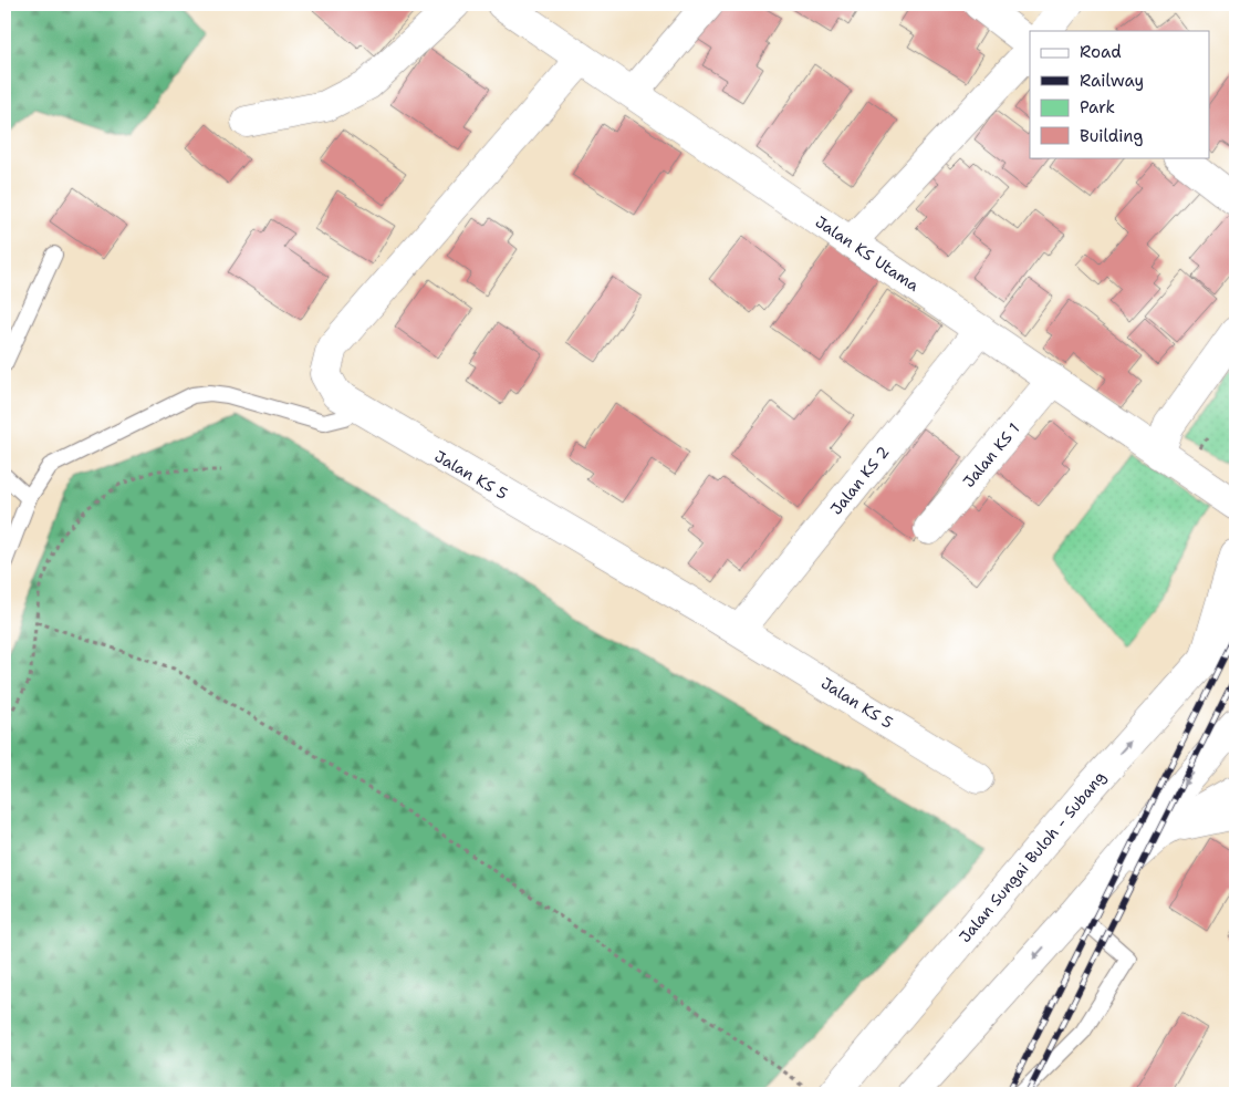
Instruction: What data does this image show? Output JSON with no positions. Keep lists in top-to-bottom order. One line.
{"streets":{"main road":["Jalan KS Utama","Jalan KS 1","Jalan KS 5","Jalan KS 2","Jalan Sungai Buloh - Subang"]},"crossings":[["Jalan KS Utama","Jalan KS 1"],["Jalan KS Utama","Jalan KS 5"],["Jalan KS Utama","Jalan KS 2"],["Jalan KS 5","Jalan KS 2"]],"legend":["Road","Railway","Park","Building"]}
